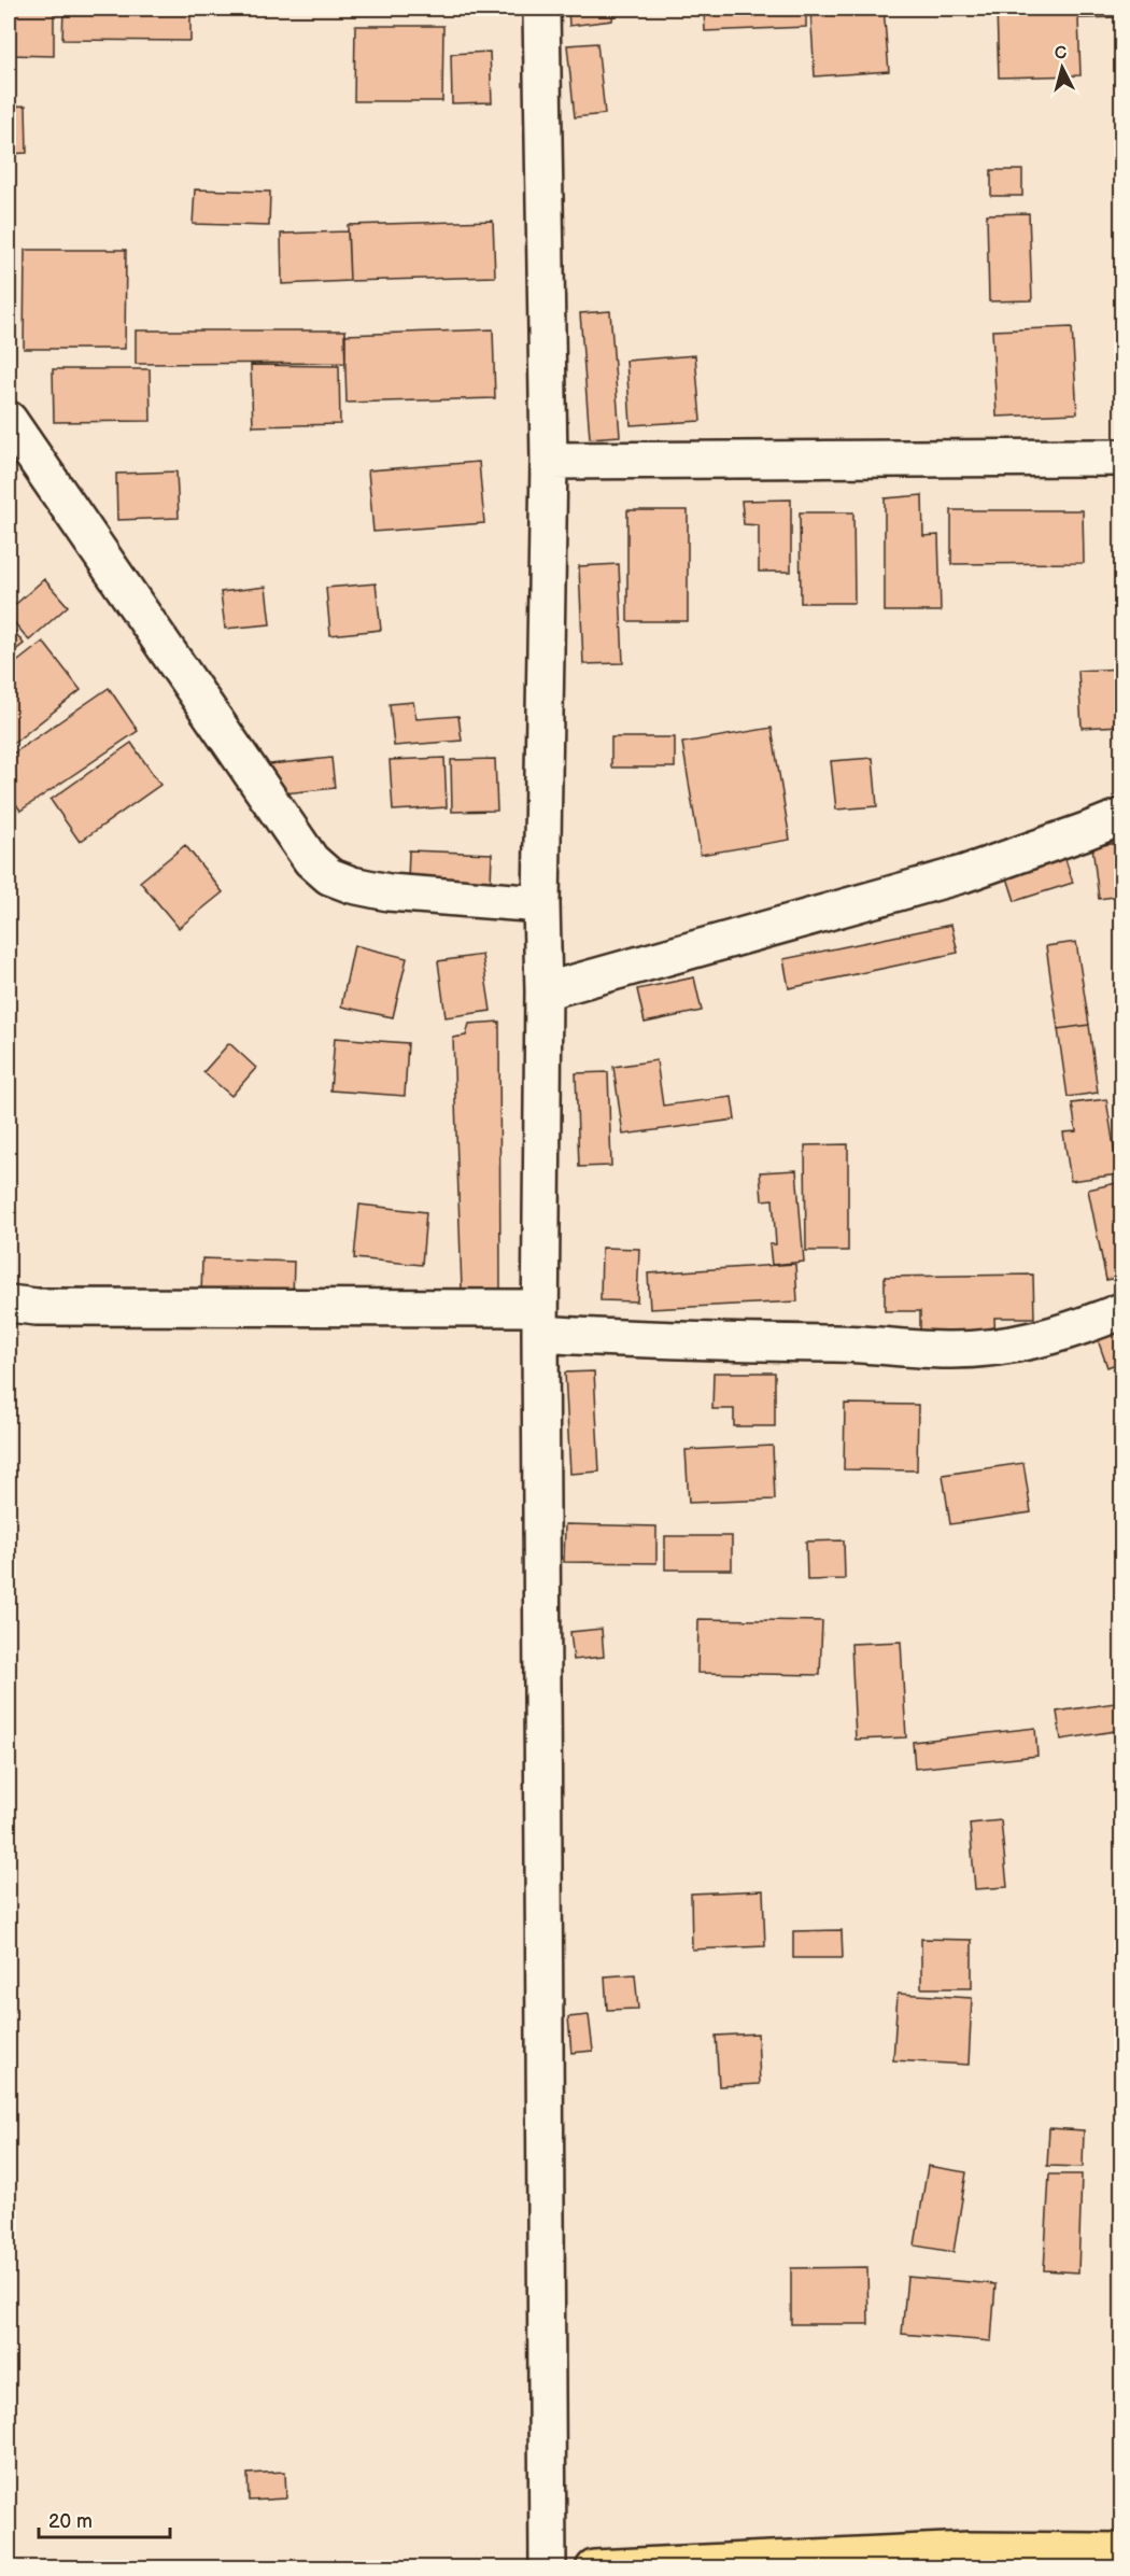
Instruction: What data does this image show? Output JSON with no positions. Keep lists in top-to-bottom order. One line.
{"scale_bar":"20 m","north":"top"}
